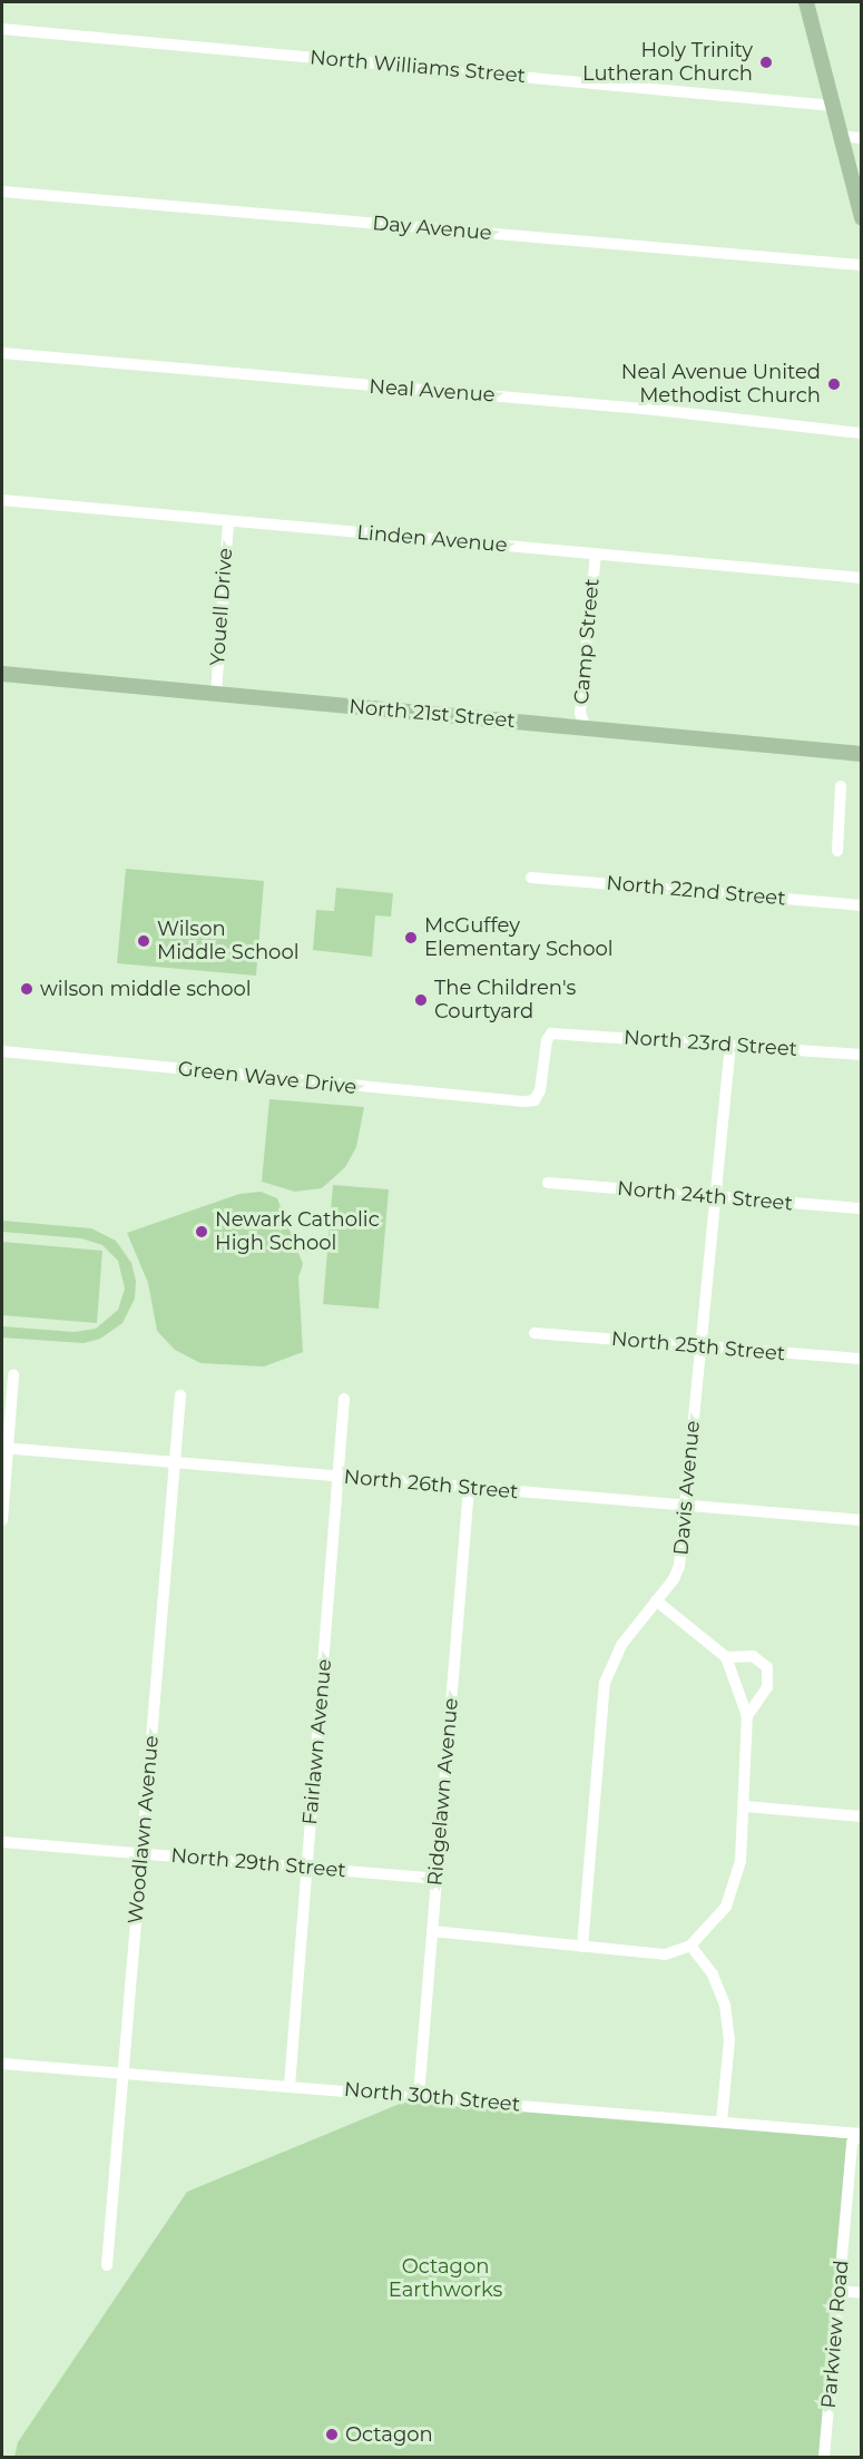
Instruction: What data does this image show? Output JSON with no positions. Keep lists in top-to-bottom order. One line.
{"streets":{"main road":["North 21st Street"],"street":["North Williams Street","Day Avenue","Neal Avenue","Linden Avenue","Youell Drive","Camp Street","North 22nd Street","North 23rd Street","Green Wave Drive","North 24th Street","North 25th Street","North 26th Street","Davis Avenue","Fairlawn Avenue","Ridgelawn Avenue","Woodlawn Avenue","North 29th Street","North 30th Street","Parkview Road"]},"crossings":[["Linden Avenue","Youell Drive"],["Linden Avenue","Camp Street"],["Youell Drive","North 21st Street"],["Camp Street","North 21st Street"],["North 23rd Street","Green Wave Drive"],["North 23rd Street","Davis Avenue"],["North 24th Street","Davis Avenue"],["North 25th Street","Davis Avenue"],["North 26th Street","Davis Avenue"],["North 26th Street","Fairlawn Avenue"],["North 26th Street","Ridgelawn Avenue"],["North 26th Street","Woodlawn Avenue"],["Fairlawn Avenue","North 29th Street"],["Fairlawn Avenue","North 30th Street"],["Ridgelawn Avenue","North 29th Street"],["Ridgelawn Avenue","North 30th Street"],["Woodlawn Avenue","North 29th Street"],["Woodlawn Avenue","North 30th Street"],["North 30th Street","Parkview Road"]],"parks":["Octagon Earthworks"],"places":["Holy Trinity Lutheran Church","Neal Avenue United Methodist Church","McGuffey Elementary School","Wilson Middle School","wilson middle school","The Children's Courtyard","Newark Catholic High School","Octagon"]}
